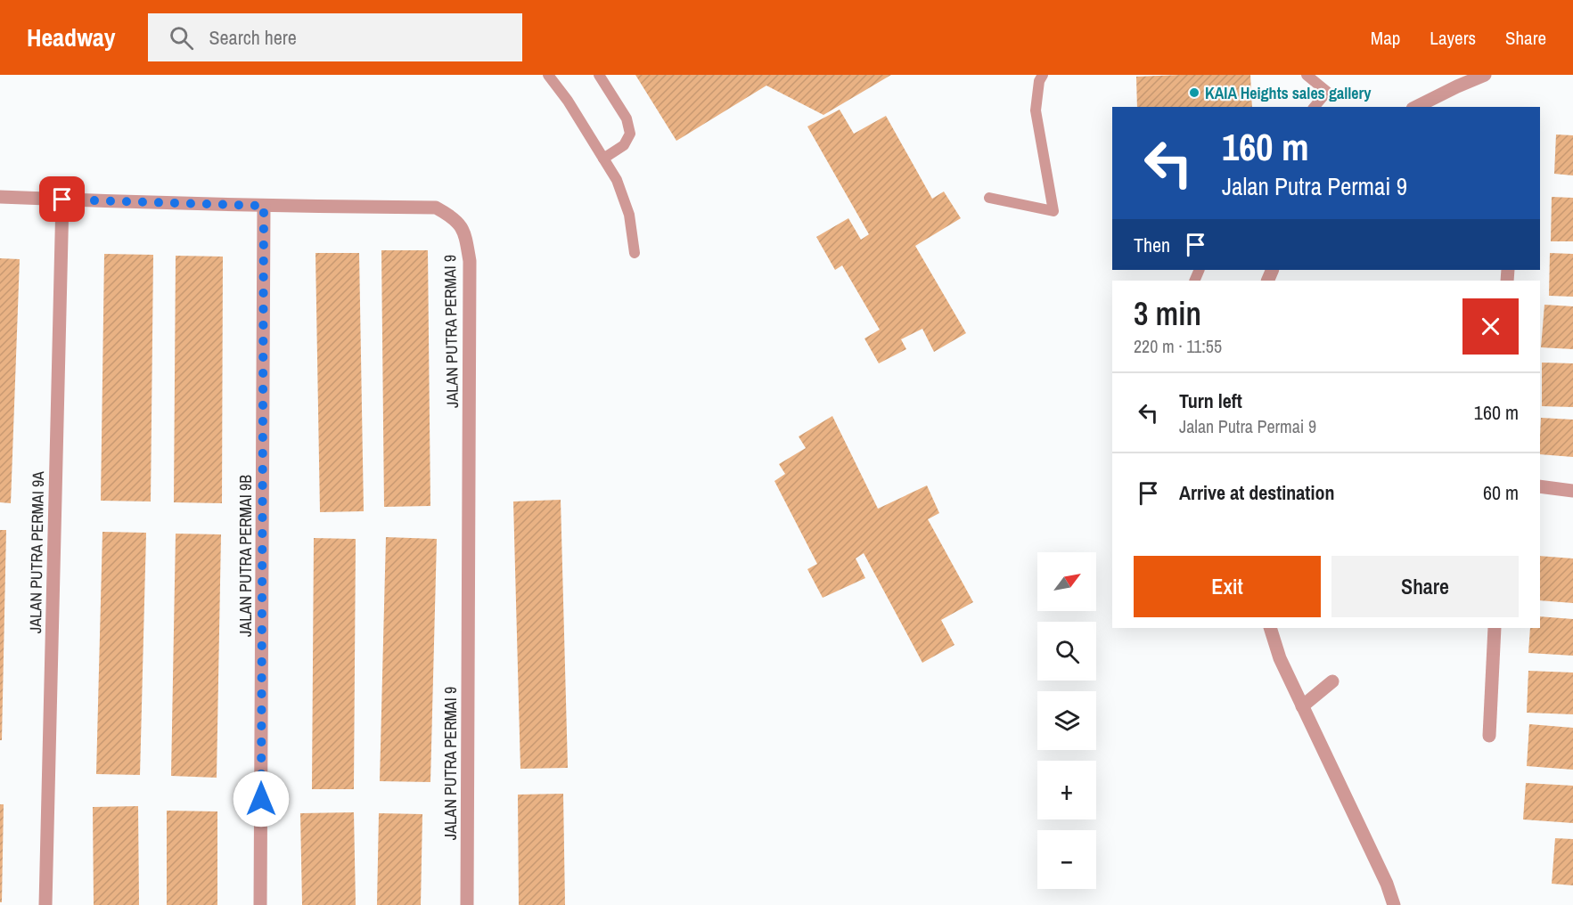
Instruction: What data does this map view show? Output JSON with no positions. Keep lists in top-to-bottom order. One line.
{"streets":{"street":["JALAN PUTRA PERMAI 9","JALAN PUTRA PERMAI 9A","JALAN PUTRA PERMAI 9B"]},"crossings":[["JALAN PUTRA PERMAI 9","JALAN PUTRA PERMAI 9A"],["JALAN PUTRA PERMAI 9","JALAN PUTRA PERMAI 9B"]],"places":["KAIA Heights sales gallery"],"north":"top right","page":{"header":"Headway","search":"Search here","nav":["Map","Layers","Share"],"turn":["160 m","Jalan Putra Permai 9"],"then":"Then","heading":["3 min","220 m · 11:55"],"list":[{"name":"Turn left","note":"Jalan Putra Permai 9","value":"160 m"},{"name":"Arrive at destination","value":"60 m"}],"buttons":["Exit","Share"],"map_buttons":["+","−"]}}
